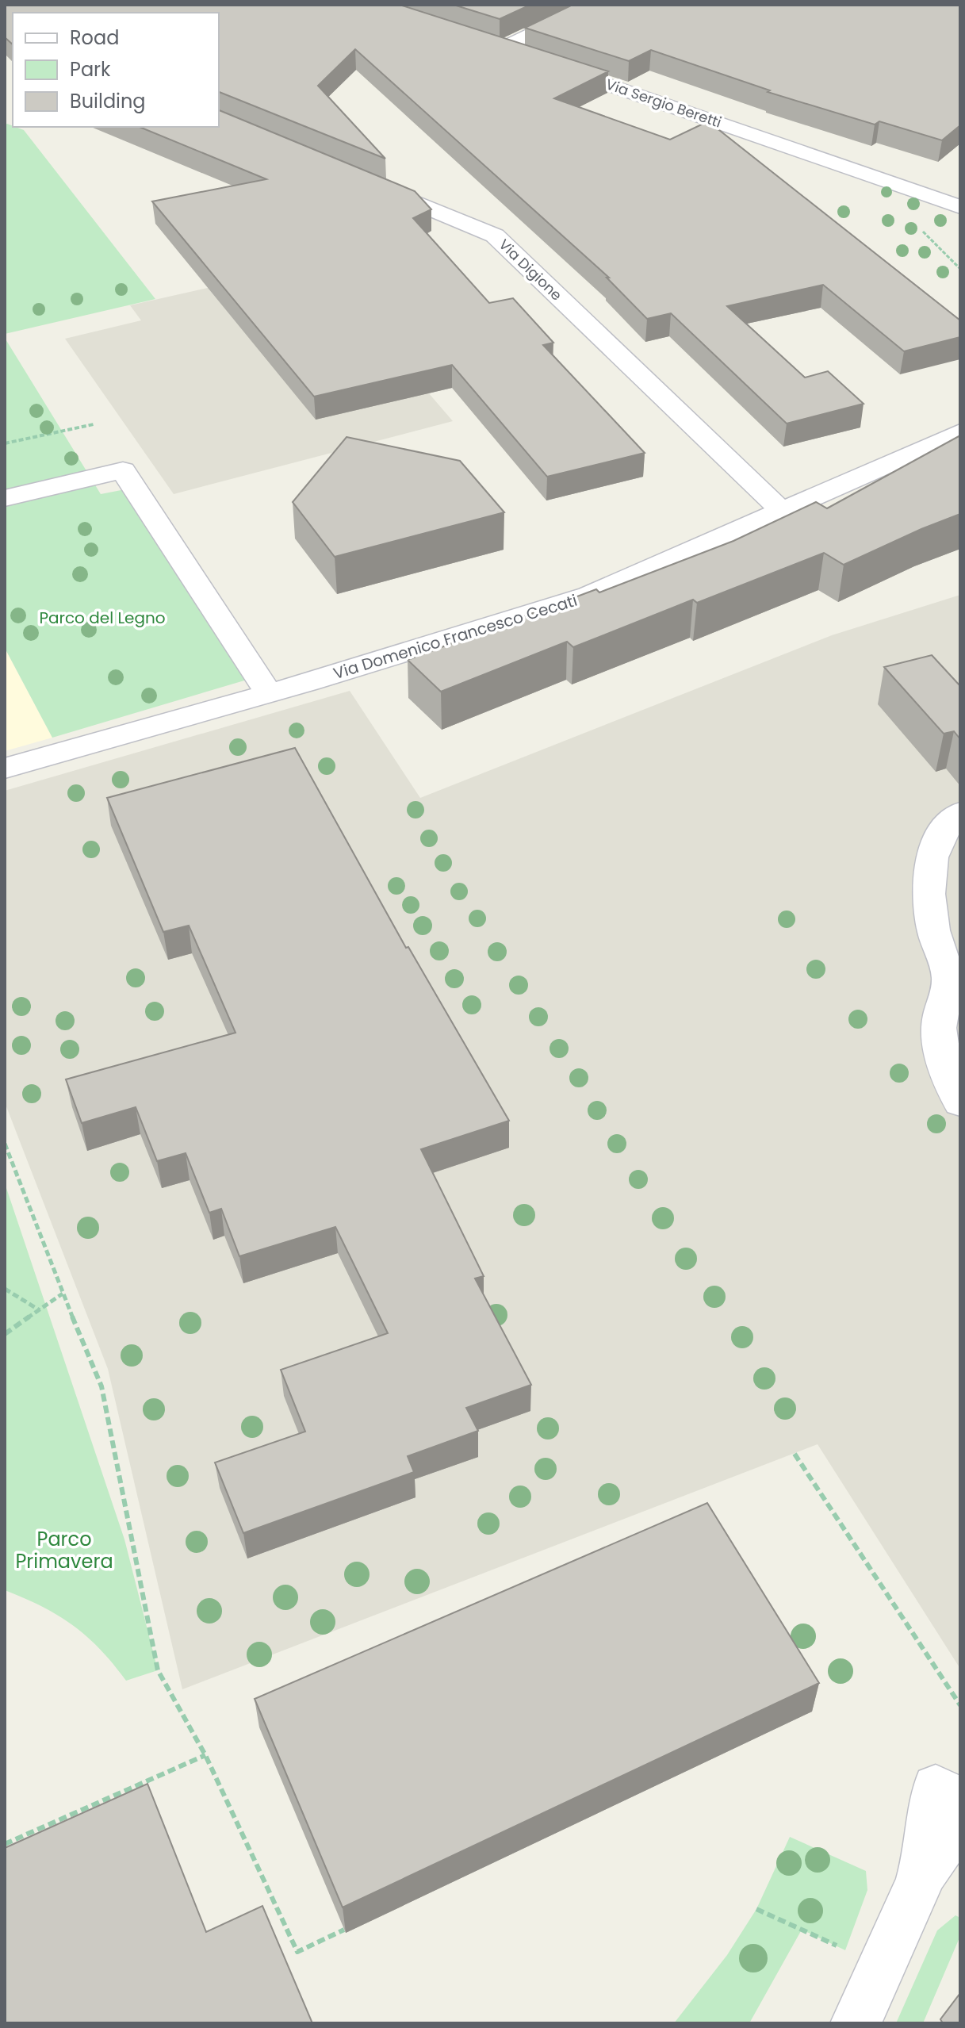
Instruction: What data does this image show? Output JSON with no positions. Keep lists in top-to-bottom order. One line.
{"streets":{"street":["Via Sergio Beretti","Via Digione","Via Domenico Francesco Cecati"]},"crossings":[["Via Digione","Via Domenico Francesco Cecati"]],"parks":["Parco del Legno","Parco Primavera"],"legend":["Road","Park","Building"]}
